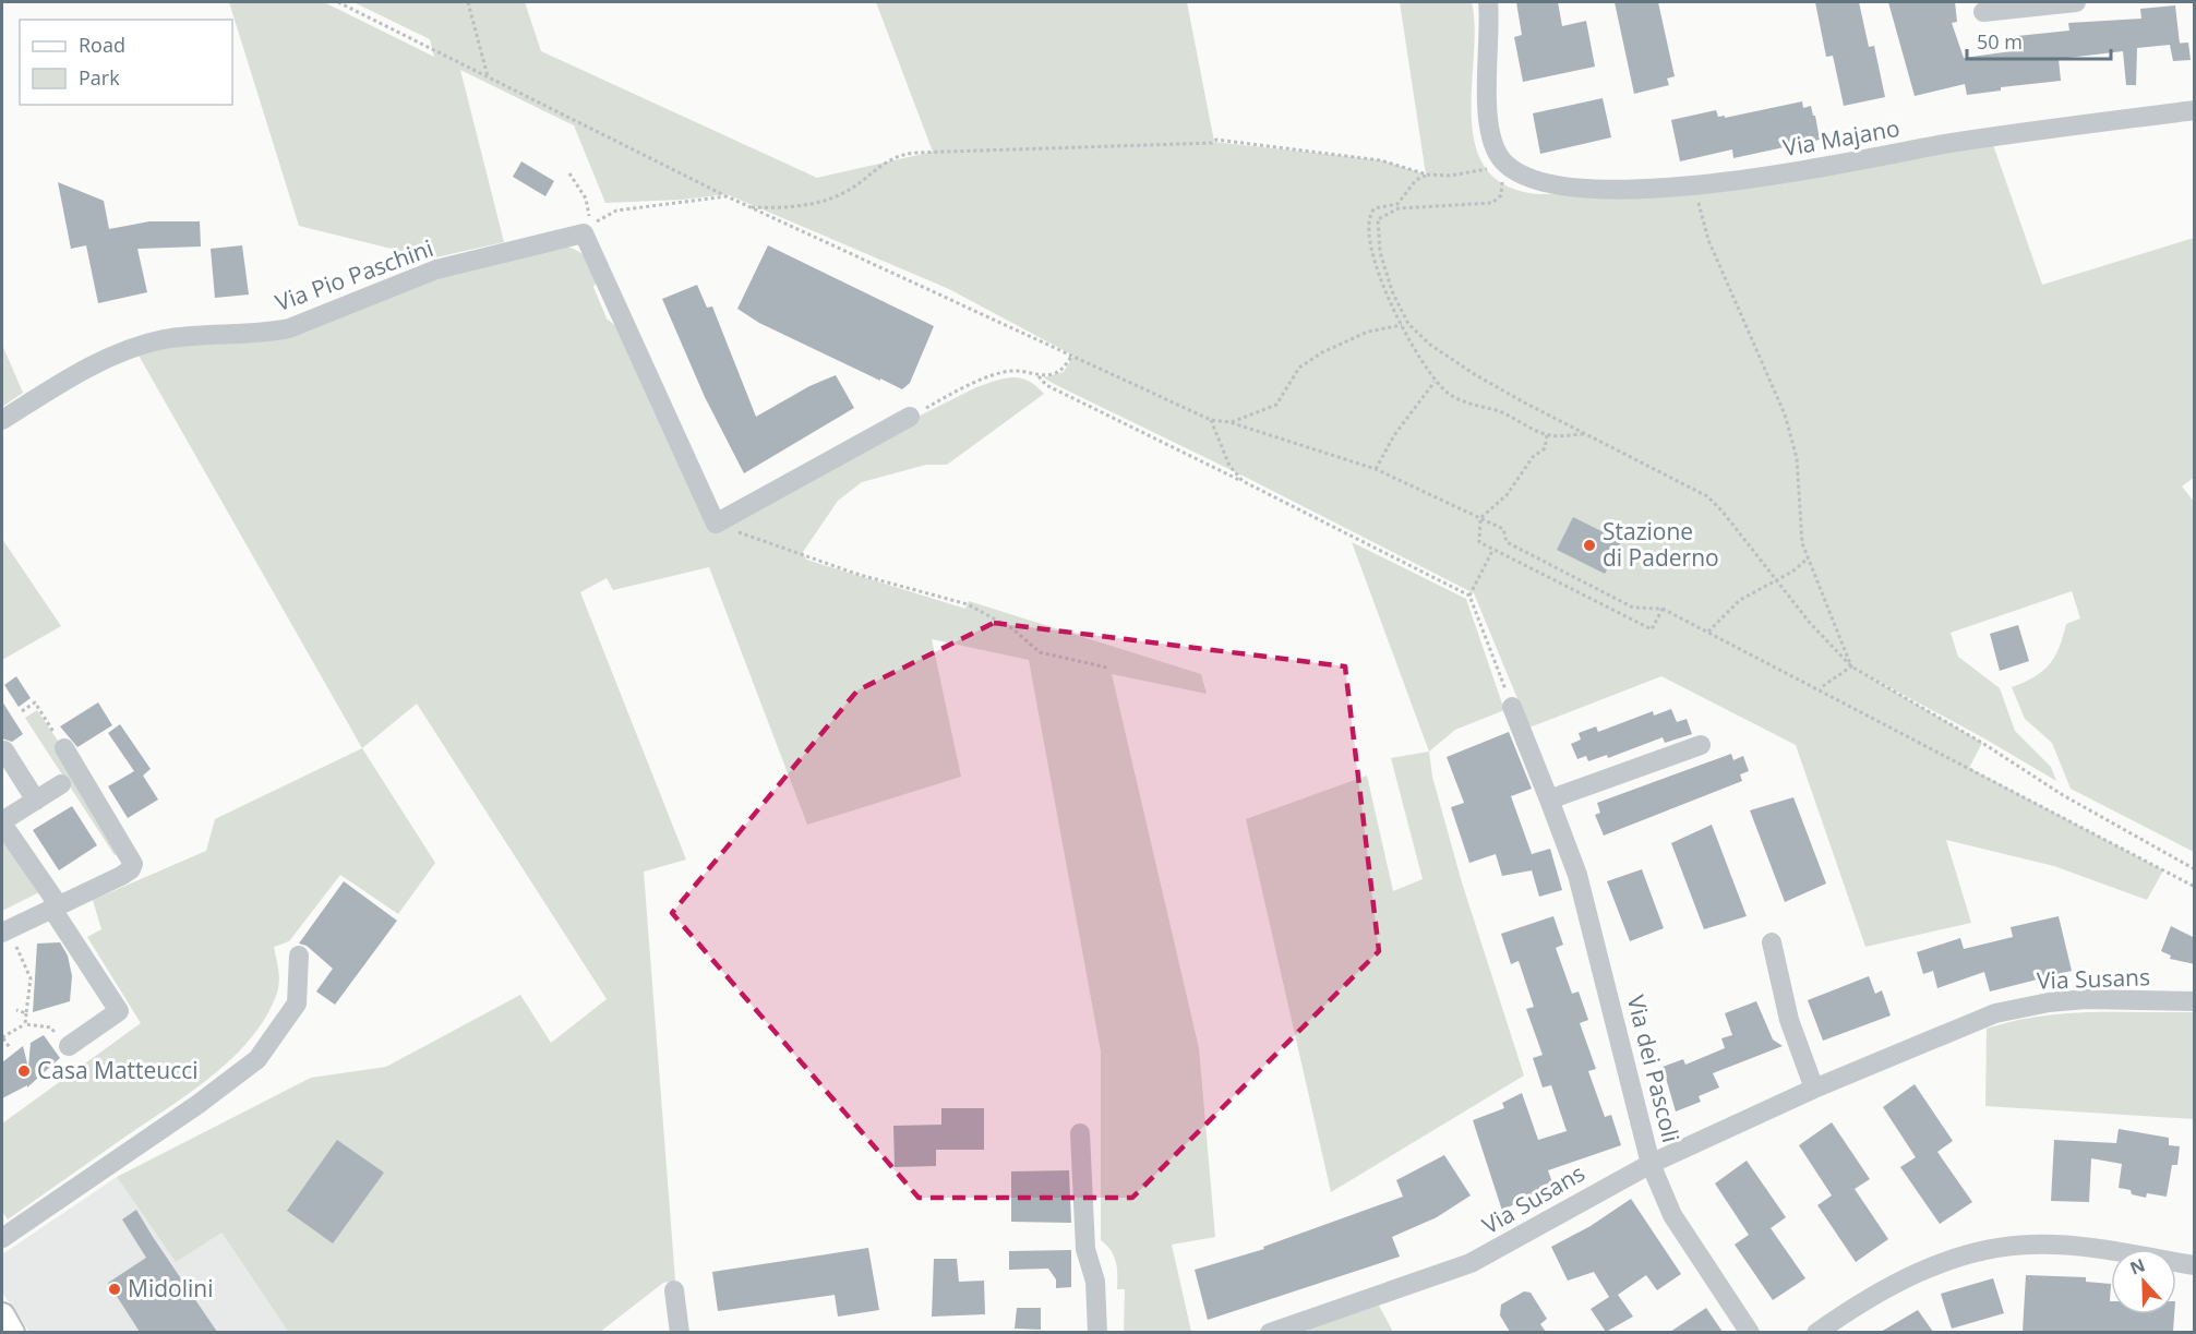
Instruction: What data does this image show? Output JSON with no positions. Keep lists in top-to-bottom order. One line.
{"streets":{"street":["Via Majano","Via Pio Paschini","Via Susans","Via dei Pascoli"]},"crossings":[["Via Susans","Via dei Pascoli"]],"places":["Stazione di Paderno","Casa Matteucci","Midolini"],"legend":["Road","Park"],"scale_bar":"50 m","north":"top"}
